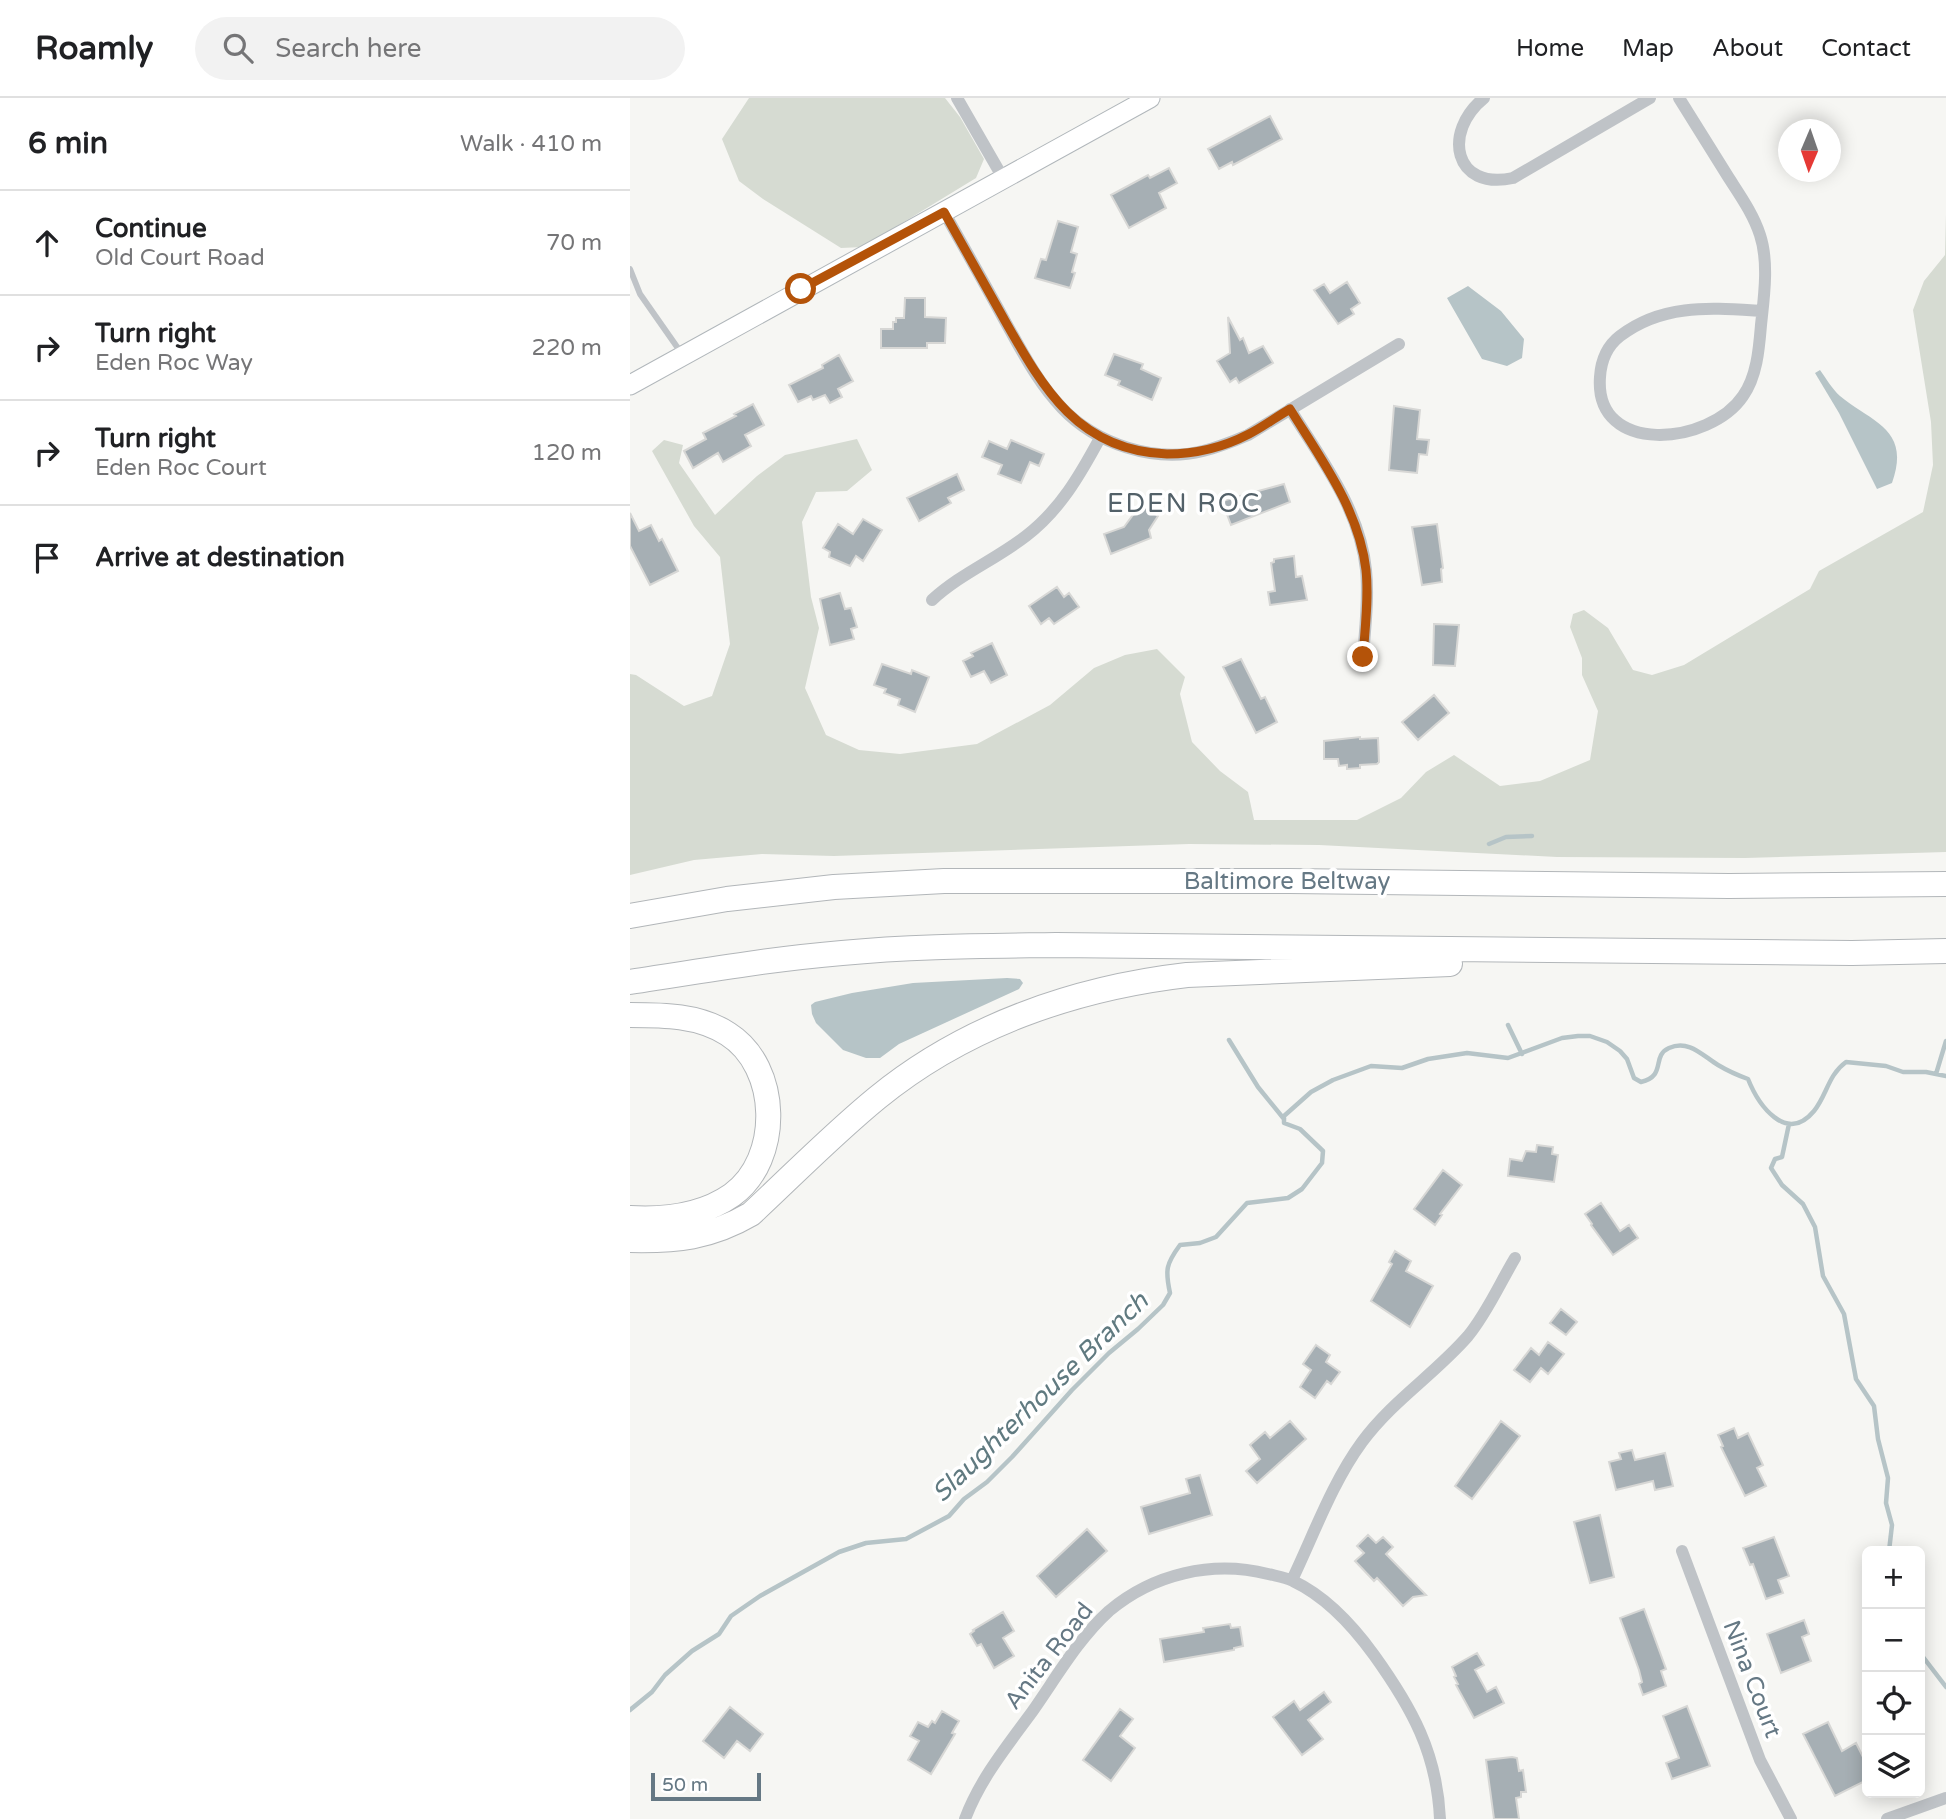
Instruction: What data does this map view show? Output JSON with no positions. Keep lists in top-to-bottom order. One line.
{"streets":{"highway":["Baltimore Beltway"],"street":["Anita Road","Nina Court"]},"districts":["EDEN ROC"],"water":["Slaughterhouse Branch"],"scale_bar":"50 m","north":"bottom","page":{"header":"Roamly","search":"Search here","nav":["Home","Map","About","Contact"],"heading":["6 min","Walk · 410 m"],"list":[["Continue","Old Court Road","70 m"],["Turn right","Eden Roc Way","220 m"],["Turn right","Eden Roc Court","120 m"],"Arrive at destination"],"map_buttons":["+","−"],"scale":"50 m"}}
